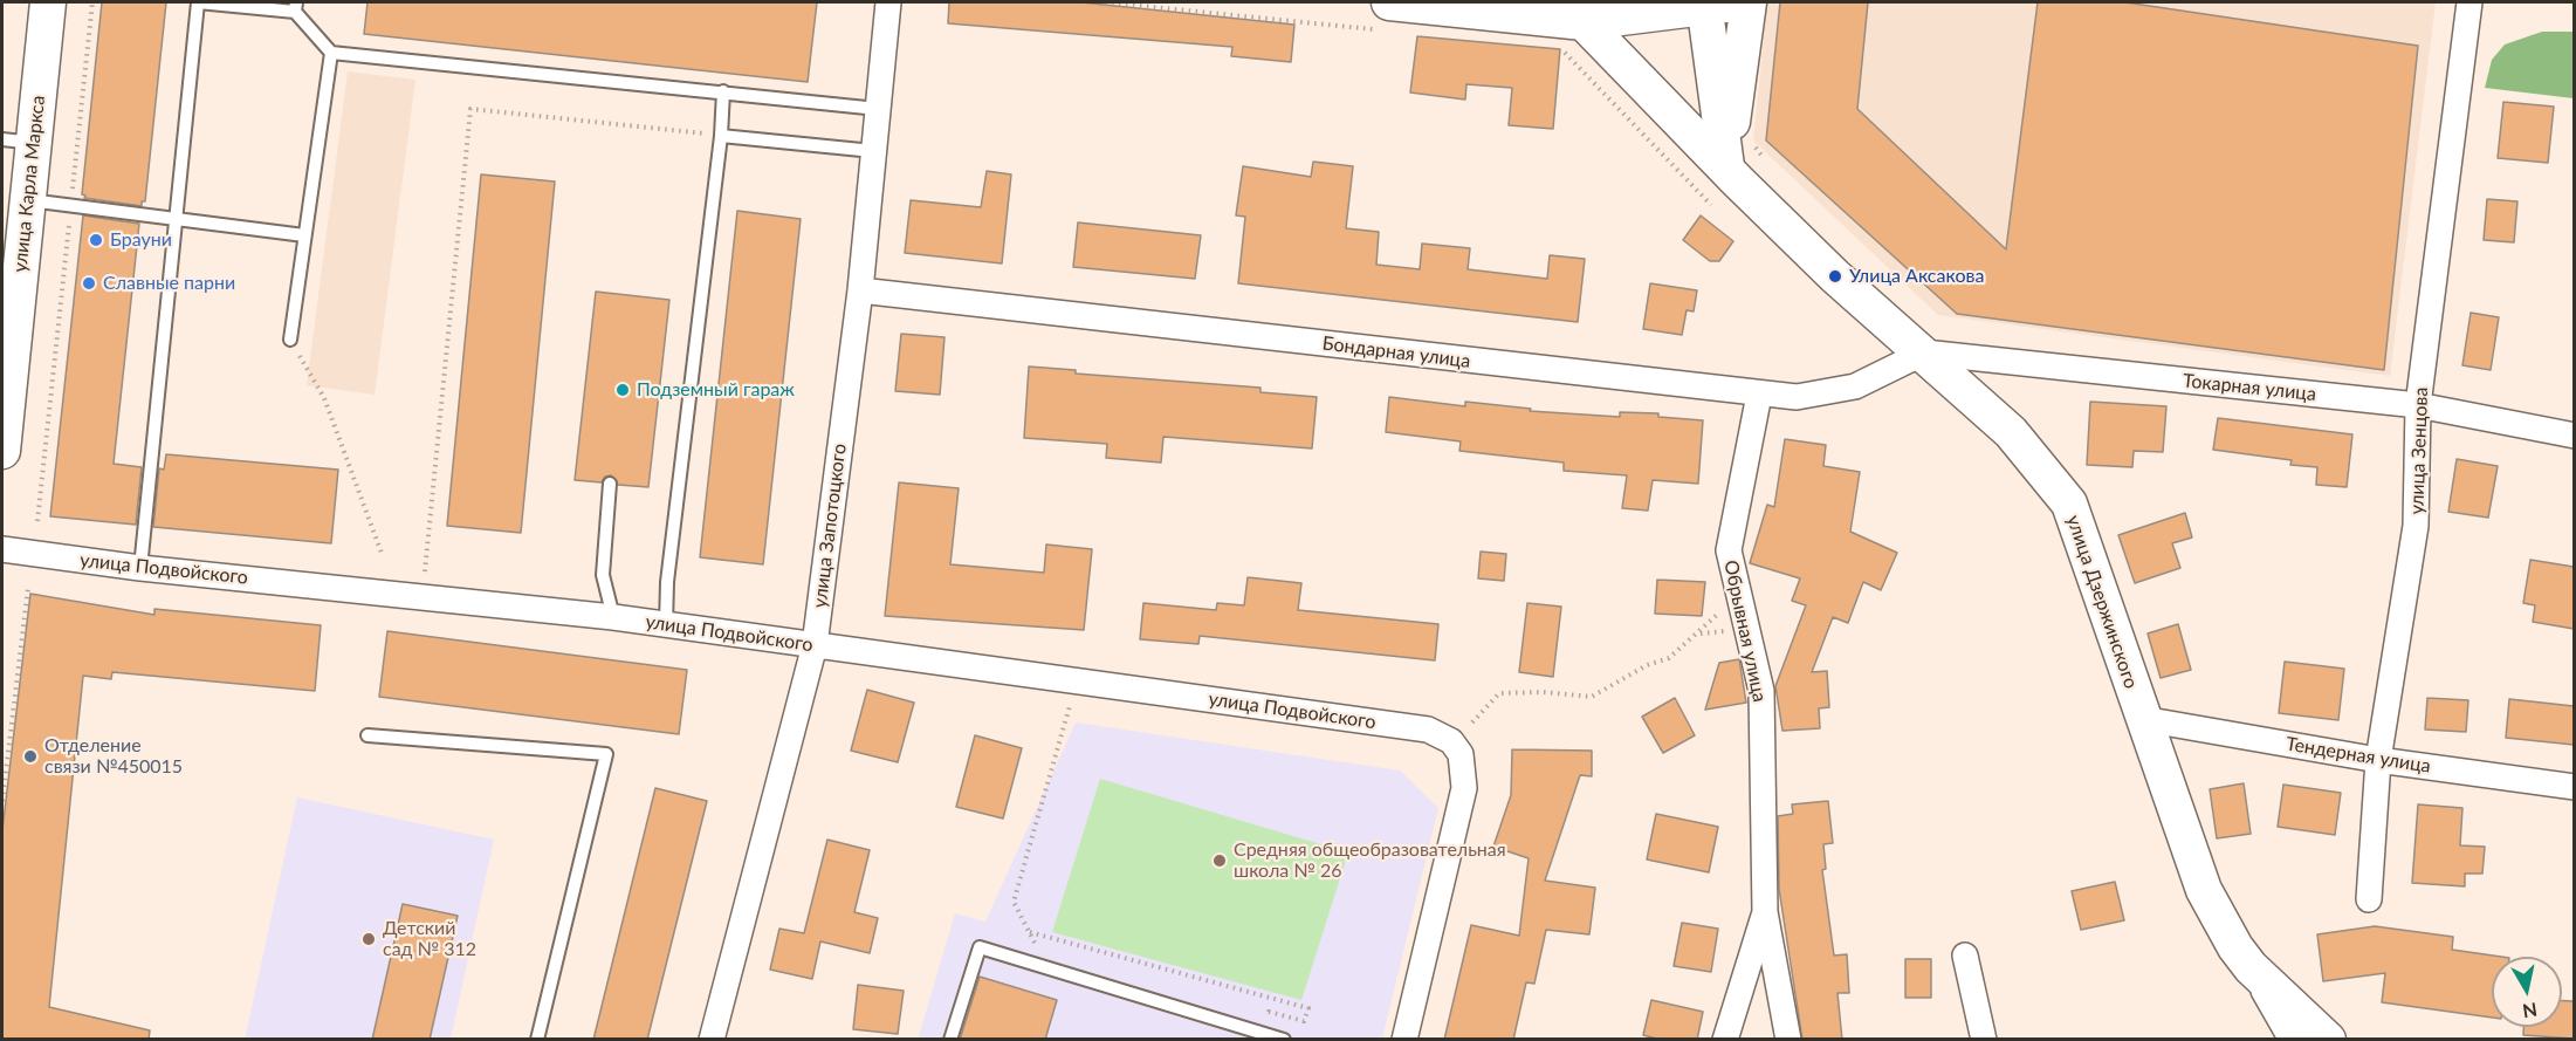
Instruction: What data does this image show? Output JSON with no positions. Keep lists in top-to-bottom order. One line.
{"streets":{"street":["улица Карла Маркса","Бондарная улица","Токарная улица","улица Зенцова","улица Запотоцкого","улица Подвойского","улица Дзержинского","Обрывная улица","Тендерная улица"]},"crossings":[["Бондарная улица","Токарная улица"],["Бондарная улица","улица Запотоцкого"],["Бондарная улица","улица Дзержинского"],["Бондарная улица","Обрывная улица"],["Токарная улица","улица Зенцова"],["Токарная улица","улица Дзержинского"],["улица Зенцова","Тендерная улица"],["улица Запотоцкого","улица Подвойского"],["улица Дзержинского","Тендерная улица"]],"places":["Брауни","Улица Аксакова","Славные парни","Подземный гараж","Отделение связи №450015","Средняя общеобразовательная школа № 26","Детский сад № 312"],"north":"bottom"}
